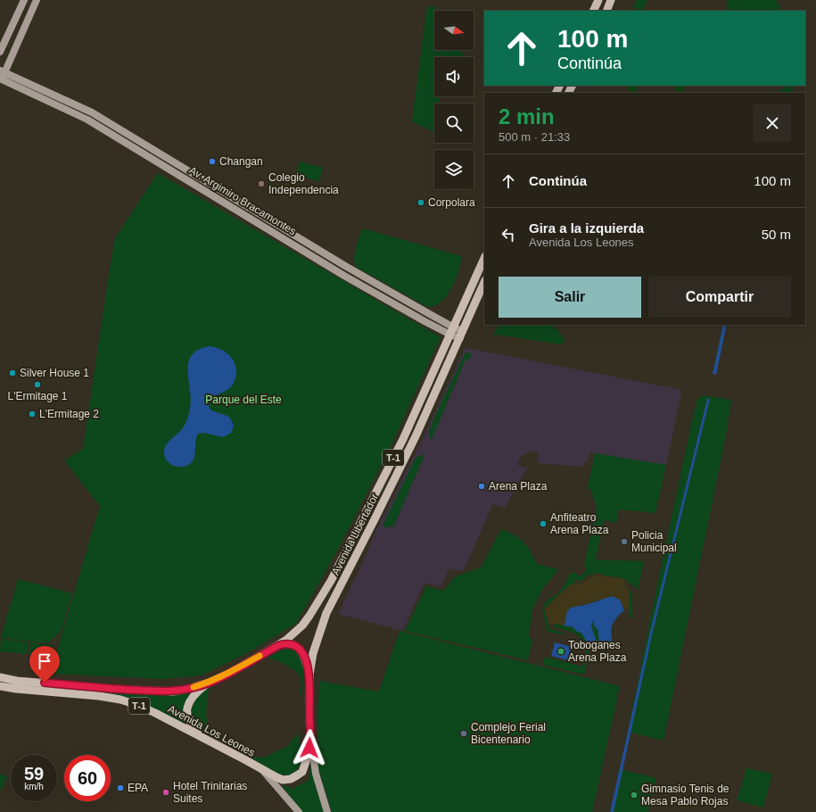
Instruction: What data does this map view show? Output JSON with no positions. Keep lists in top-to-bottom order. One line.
{"streets":{"main road":["T-1","Avenida Libertador","Avenida Los Leones"],"street":["Av. Argimiro Bracamontes"]},"crossings":[["Av. Argimiro Bracamontes","Avenida Libertador"],["T-1","Avenida Libertador"],["T-1","Avenida Los Leones"],["Avenida Libertador","Avenida Los Leones"]],"parks":["Parque del Este"],"places":["Changan","Colegio Independencia","Corpolara","Silver House 1","L'Ermitage 1","L'Ermitage 2","Arena Plaza","Anfiteatro Arena Plaza","Policia Municipal","Toboganes Arena Plaza","Complejo Ferial Bicentenario","EPA","Hotel Trinitarias Suites","Gimnasio Tenis de Mesa Pablo Rojas"],"north":"right","page":{"turn":["100 m","Continúa"],"heading":["2 min","500 m · 21:33"],"list":[{"name":"Continúa","value":"100 m"},{"name":"Gira a la izquierda","note":"Avenida Los Leones","value":"50 m"}],"buttons":["Salir","Compartir"],"speed":"59 km/h","limit":"60"}}
